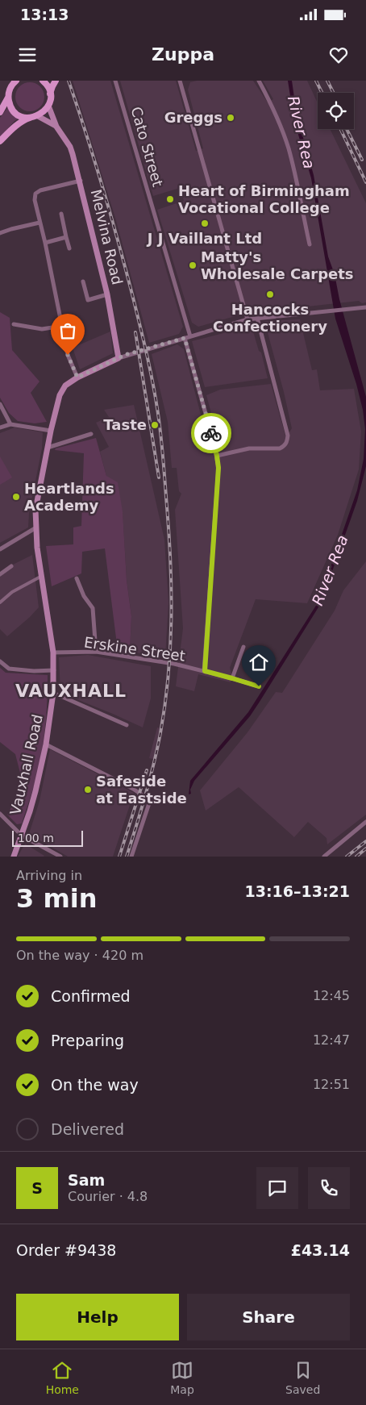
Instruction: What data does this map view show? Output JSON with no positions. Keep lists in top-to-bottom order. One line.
{"streets":{"main road":["Melvina Road","Vauxhall Road"],"street":["Cato Street","Erskine Street"]},"crossings":[["Melvina Road","Vauxhall Road"],["Erskine Street","Vauxhall Road"]],"districts":["VAUXHALL"],"water":["River Rea"],"places":["Greggs","Heart of Birmingham Vocational College","J J Vaillant Ltd","Matty's Wholesale Carpets","Hancocks Confectionery","Taste","Heartlands Academy","Safeside at Eastside"],"scale_bar":"100 m","page":{"status":"13:13","header":"Zuppa","scale":"100 m","heading":["3 min","Arriving in","13:16–13:21"],"panel":["Sam","Courier · 4.8","Order #9438","£43.14"],"bar":"On the way · 420 m","list":[["Confirmed","12:45"],["Preparing","12:47"],["On the way","12:51"],"Delivered"],"round":"S","buttons":["Help","Share"],"tabs":["Home","Map","Saved"]}}
